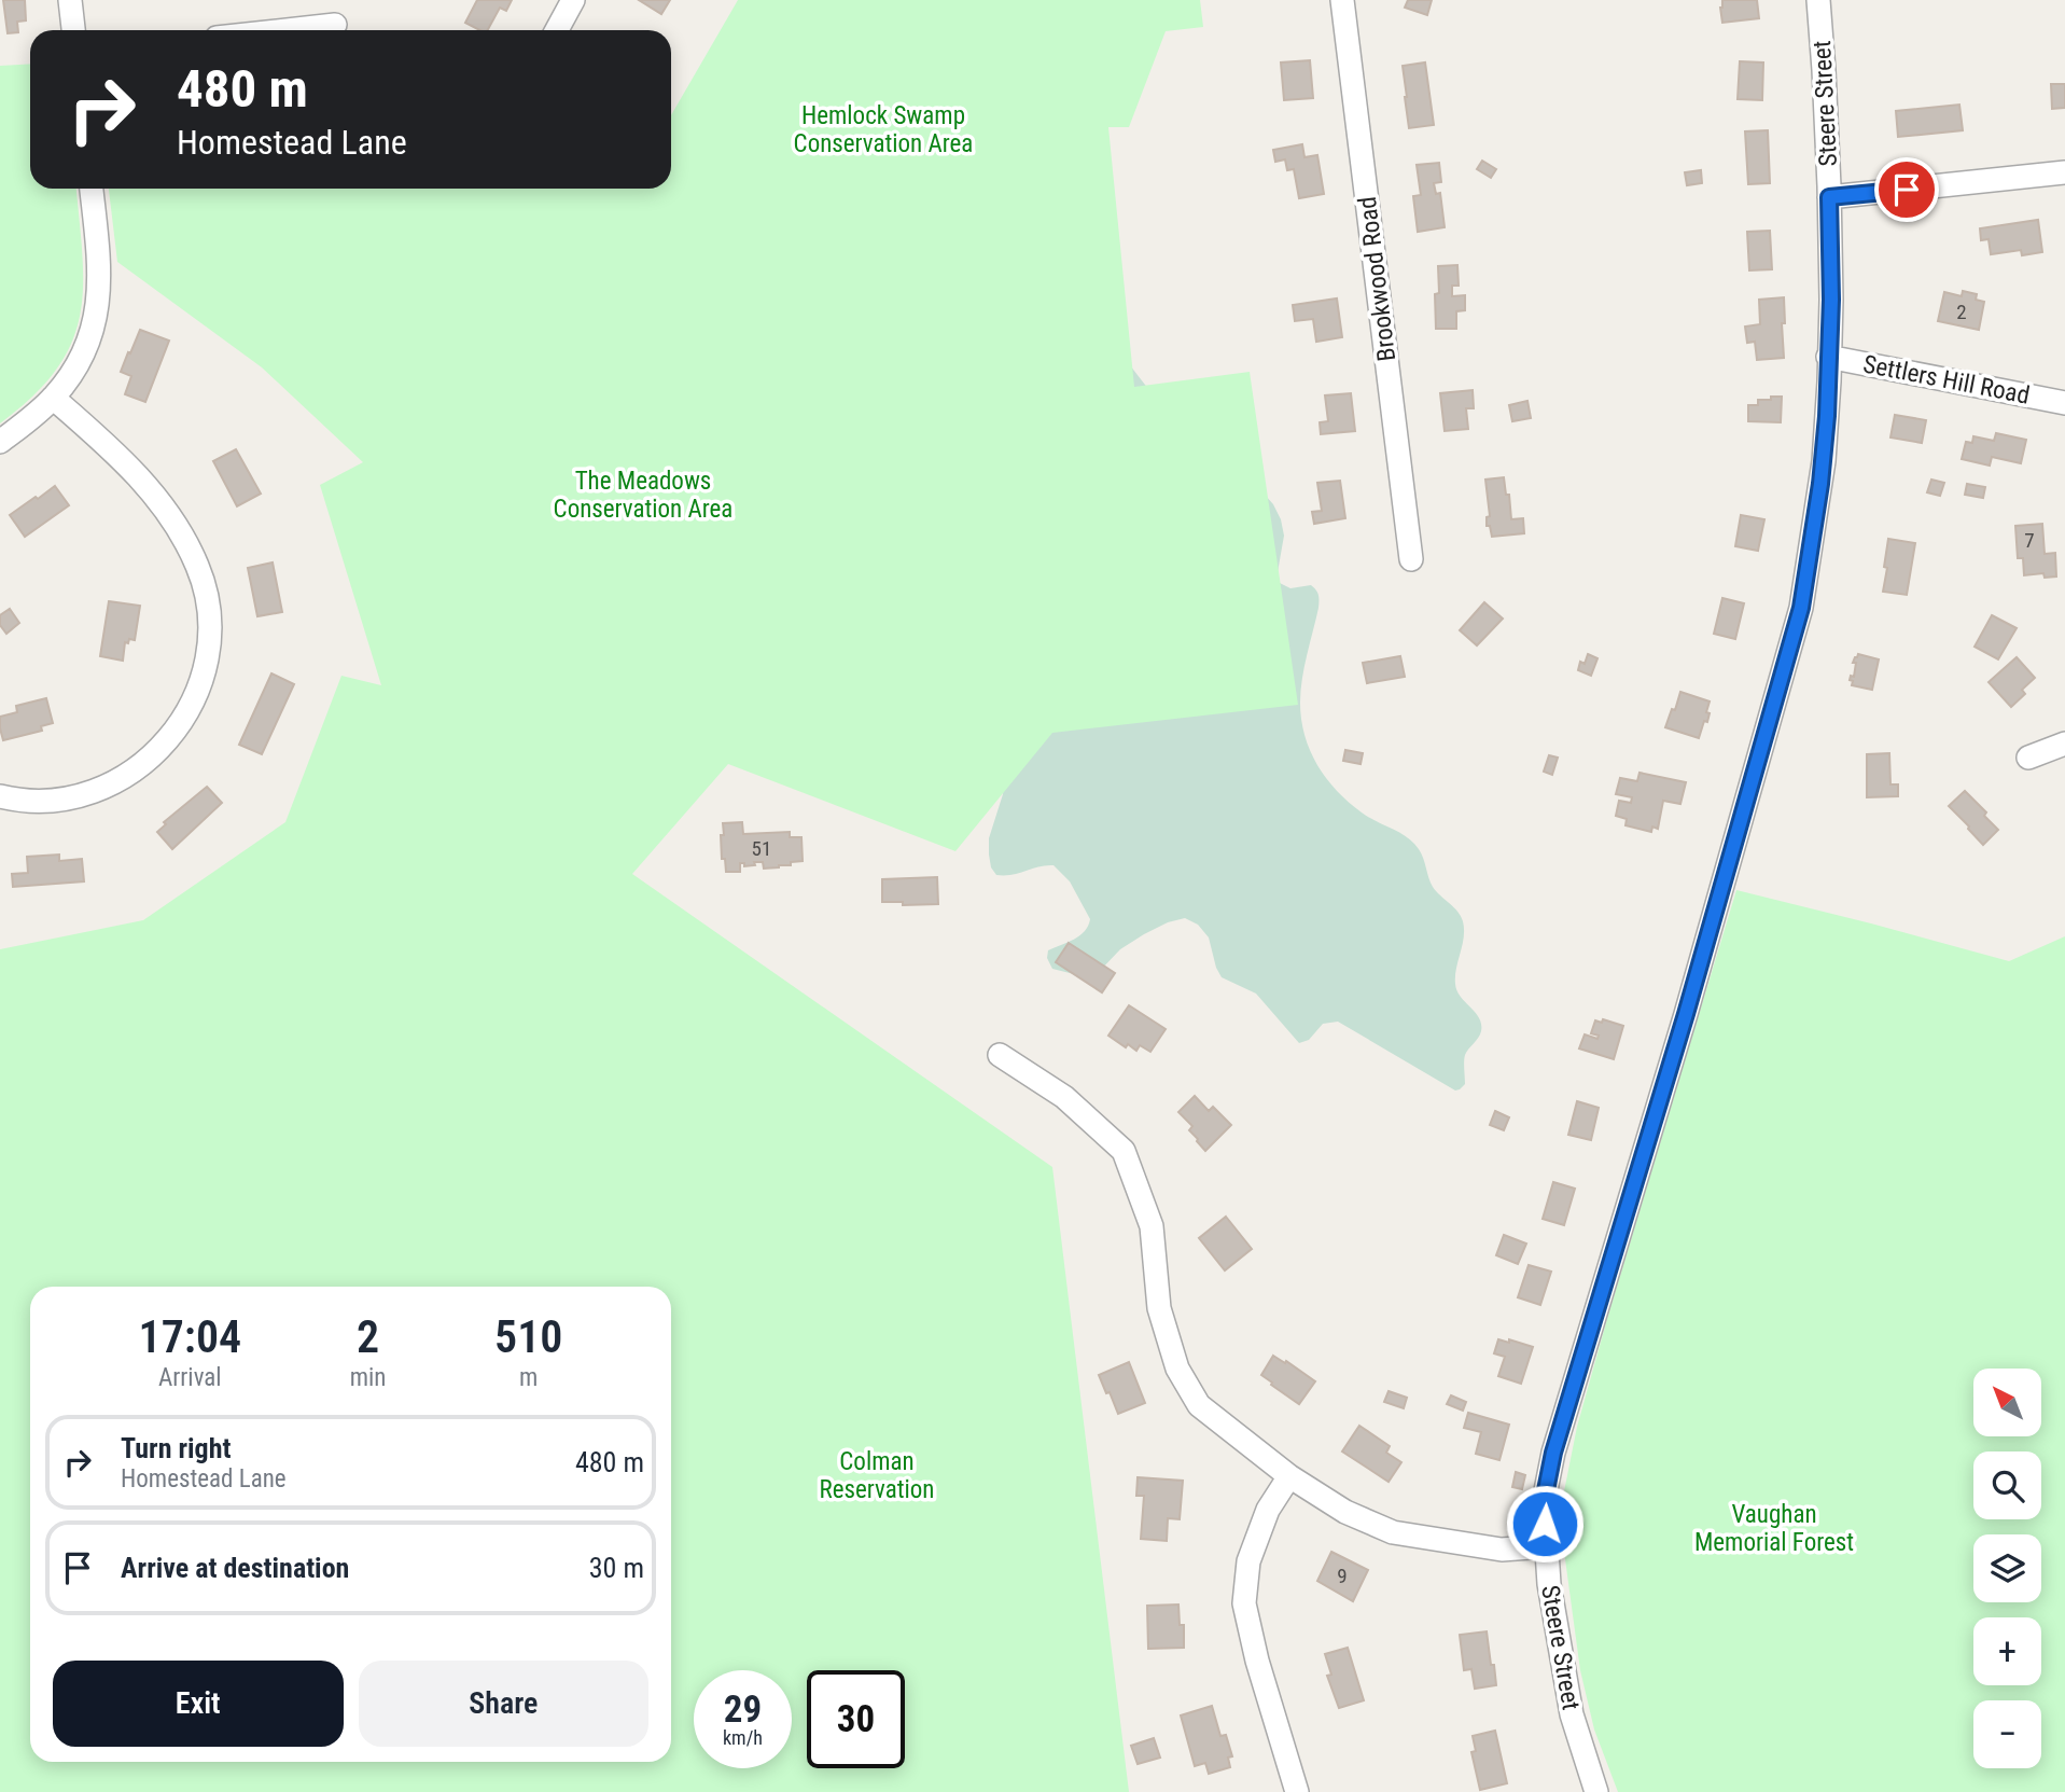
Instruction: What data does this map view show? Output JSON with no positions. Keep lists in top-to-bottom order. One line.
{"streets":{"street":["Steere Street","Brookwood Road","Settlers Hill Road"]},"crossings":[["Steere Street","Settlers Hill Road"]],"parks":["Hemlock Swamp Conservation Area","The Meadows Conservation Area","Colman Reservation","Vaughan Memorial Forest"],"house_numbers":["2","7","51","9"],"north":"top left","page":{"turn":["480 m","Homestead Lane"],"eta":["17:04","Arrival","2","min","510","m"],"map_buttons":["+","−"],"list":[{"name":"Turn right","note":"Homestead Lane","value":"480 m"},{"name":"Arrive at destination","value":"30 m"}],"buttons":["Exit","Share"],"speed":"29 km/h","limit":"30"}}
